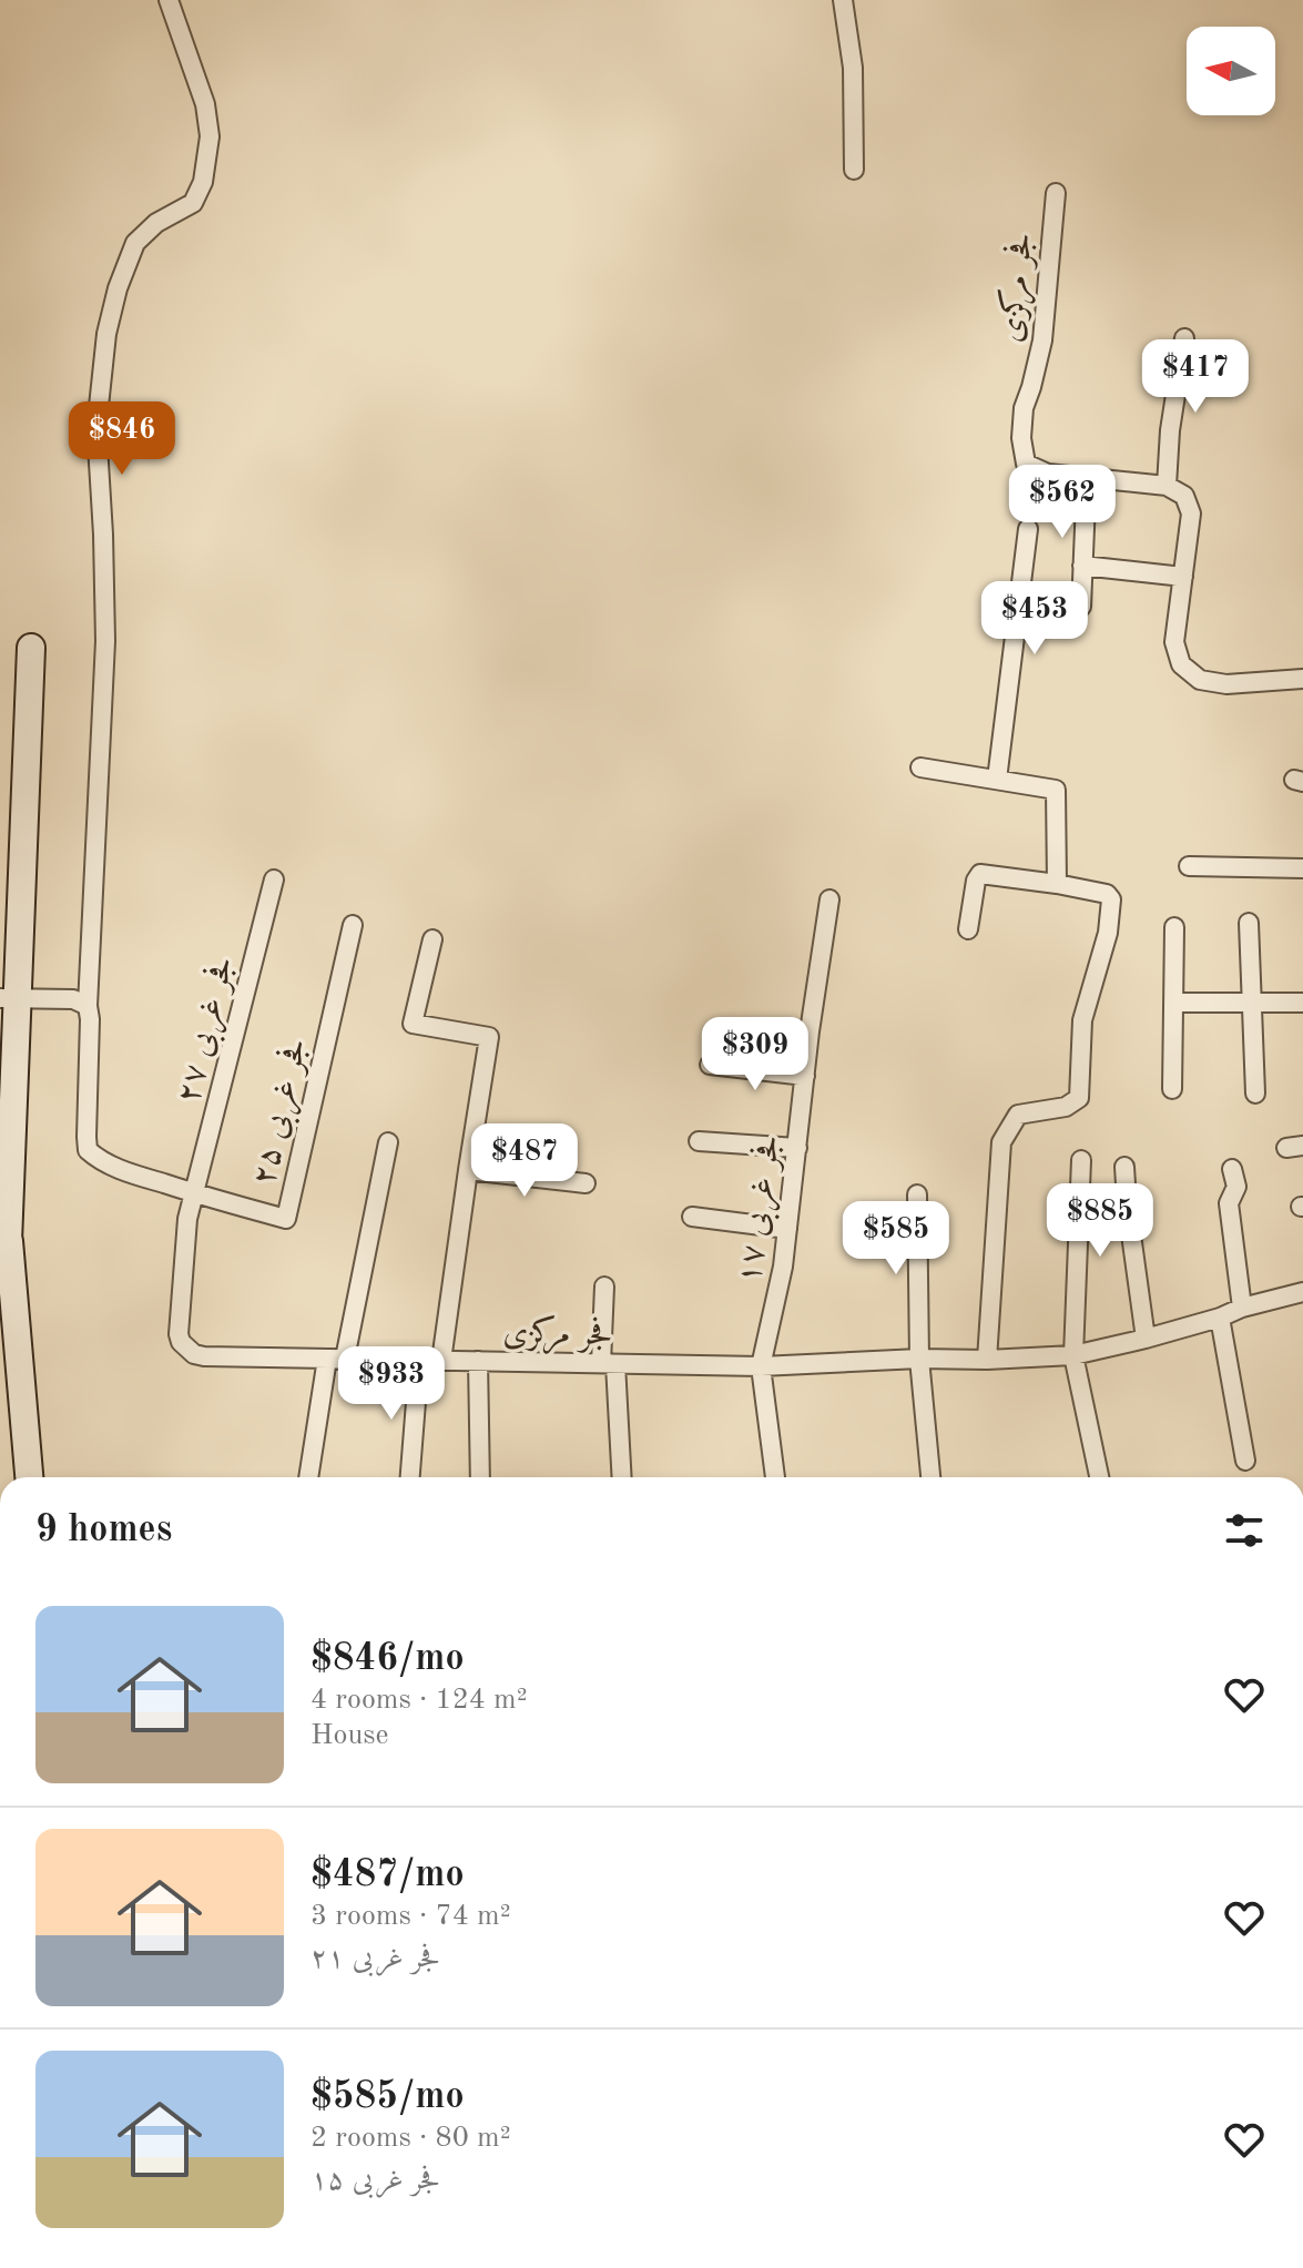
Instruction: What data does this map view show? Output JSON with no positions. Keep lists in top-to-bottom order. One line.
{"streets":{"street":["فجر مرکزی","فجر غربی ۲۷","فجر غربی ۲۵","فجر غربی ۱۷"]},"crossings":[["فجر مرکزی","فجر غربی ۲۷"],["فجر مرکزی","فجر غربی ۲۵"],["فجر مرکزی","فجر غربی ۱۷"],["فجر غربی ۲۷","فجر غربی ۲۵"]],"north":"left","page":{"price":["$417","$846","$562","$453","$309","$487","$885","$585","$933"],"heading":"9 homes","list":[{"name":"$846/mo","note":"4 rooms · 124 m² · House"},{"name":"$487/mo","note":"3 rooms · 74 m² · فجر غربی ۲۱"},{"name":"$585/mo","note":"2 rooms · 80 m² · فجر غربی ۱۵"}]}}
